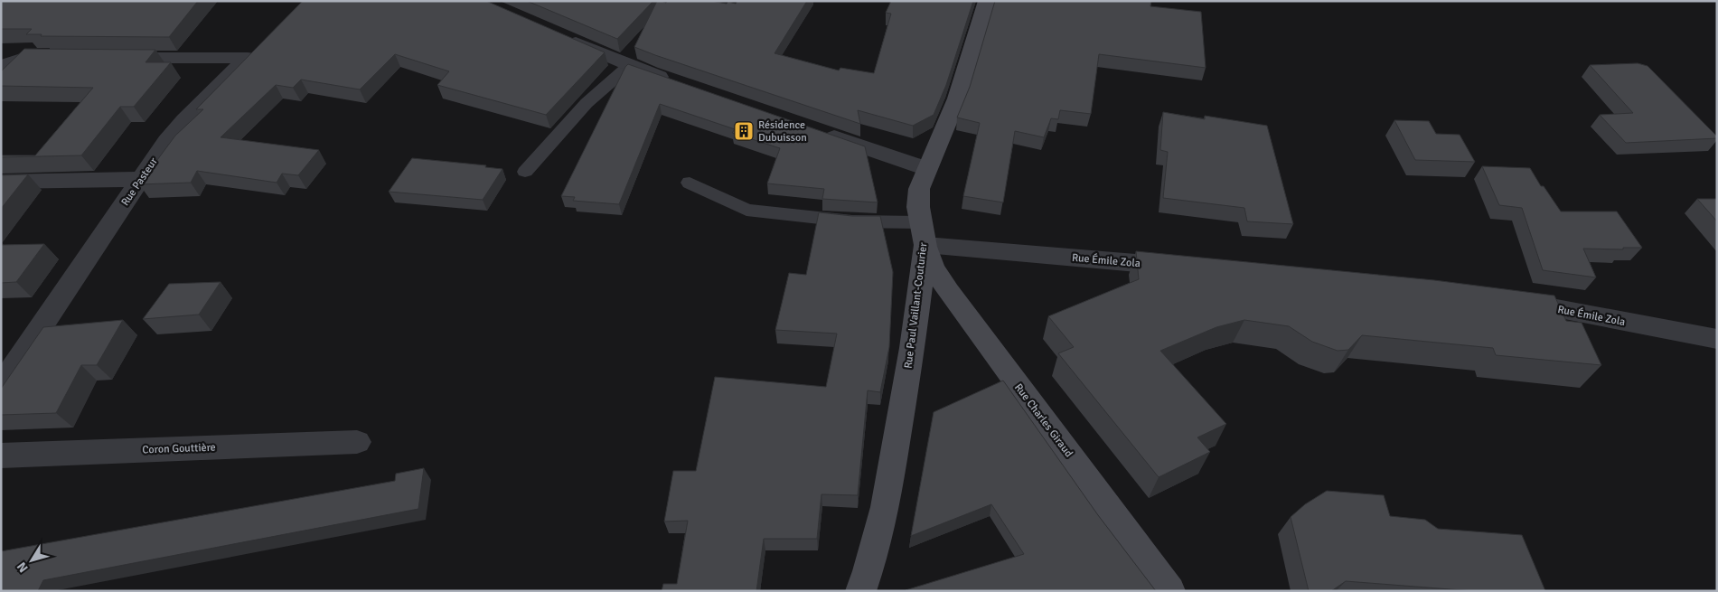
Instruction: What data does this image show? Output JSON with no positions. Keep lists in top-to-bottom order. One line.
{"streets":{"street":["Rue Pasteur","Rue Émile Zola","Rue Paul Vaillant-Couturier","Rue Charles Giraud","Coron Gouttière"]},"crossings":[["Rue Émile Zola","Rue Paul Vaillant-Couturier"],["Rue Émile Zola","Rue Charles Giraud"],["Rue Paul Vaillant-Couturier","Rue Charles Giraud"]],"places":{"building":["Résidence Dubuisson"]},"north":"bottom left"}
